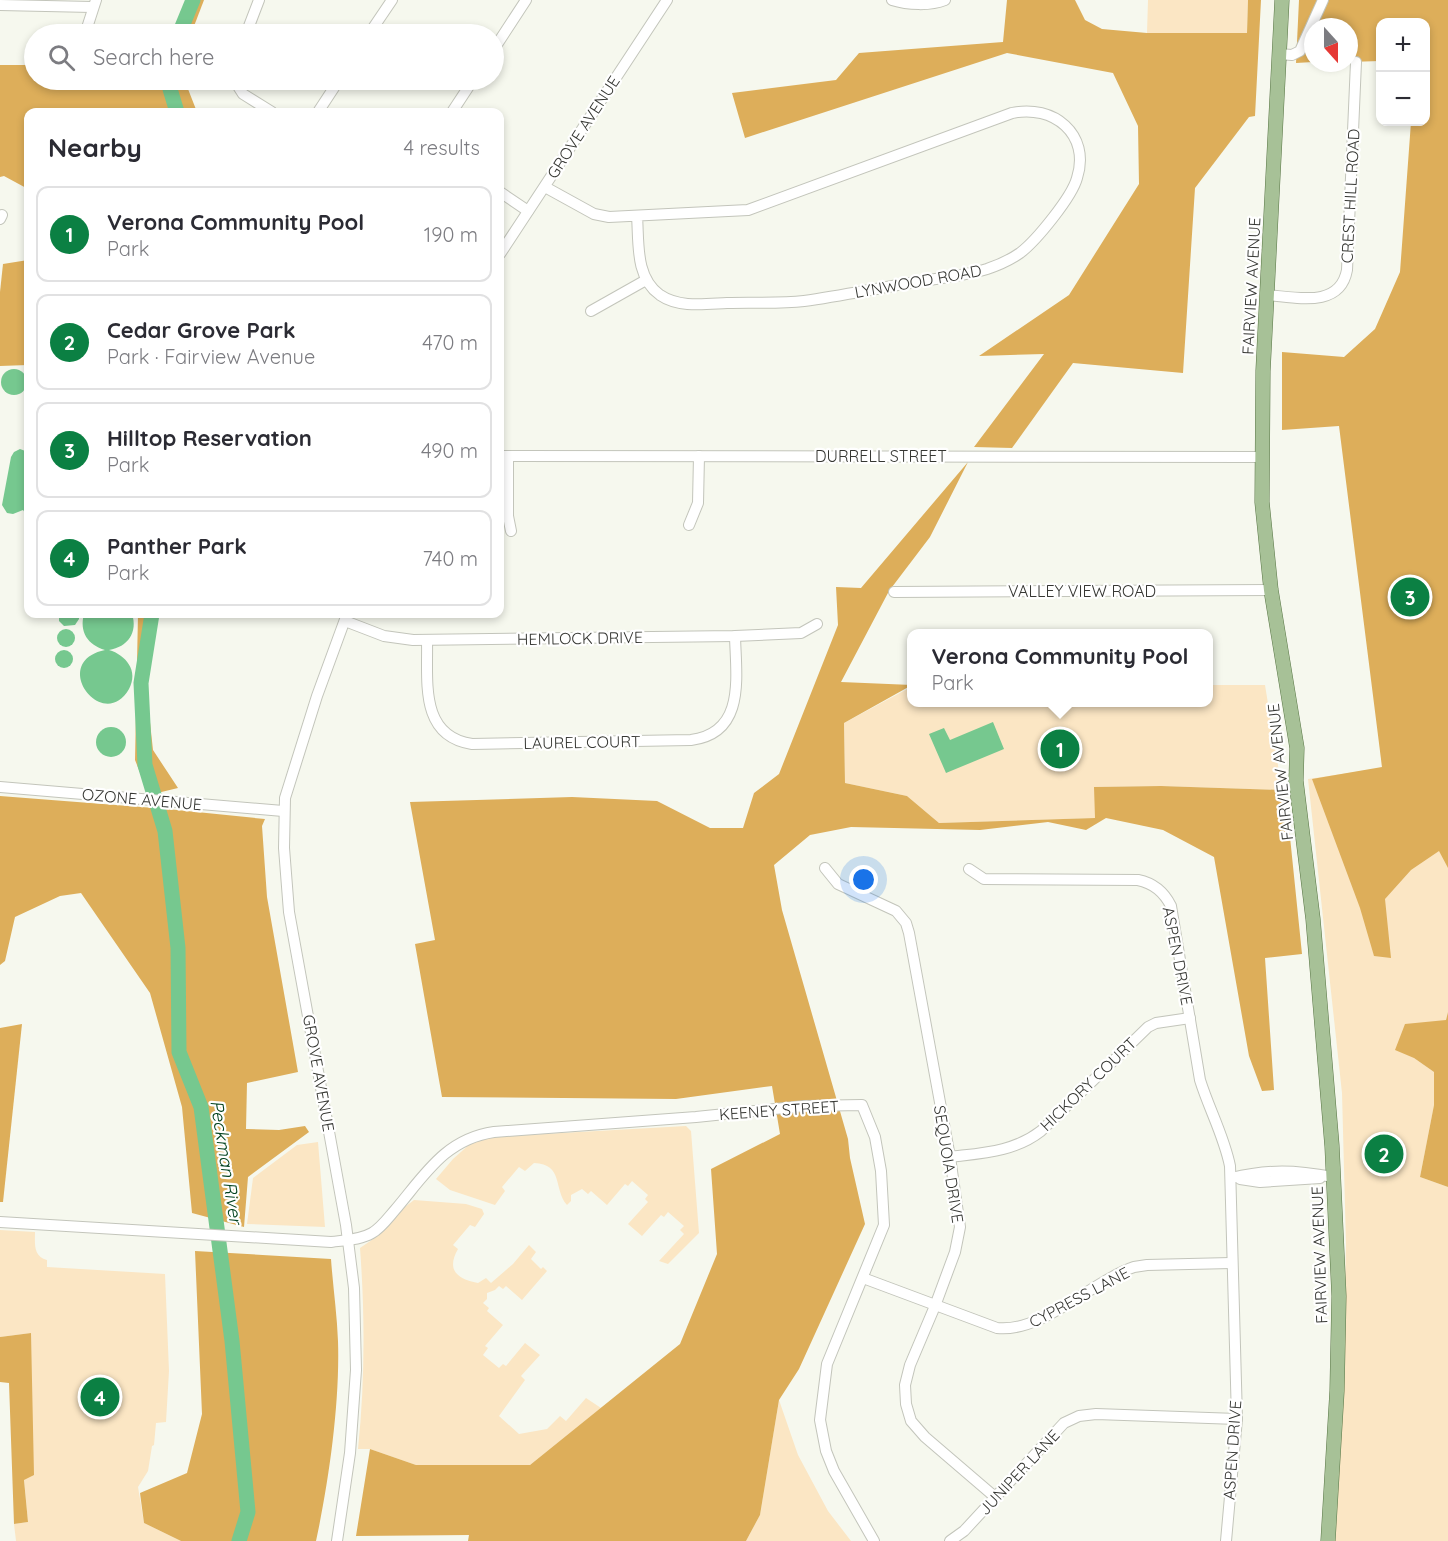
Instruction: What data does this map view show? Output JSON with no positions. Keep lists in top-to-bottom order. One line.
{"streets":{"main road":["FAIRVIEW AVENUE"],"street":["GROVE AVENUE","CREST HILL ROAD","LYNWOOD ROAD","DURRELL STREET","VALLEY VIEW ROAD","HEMLOCK DRIVE","LAUREL COURT","OZONE AVENUE","ASPEN DRIVE","HICKORY COURT","KEENEY STREET","SEQUOIA DRIVE","CYPRESS LANE","JUNIPER LANE"]},"crossings":[["GROVE AVENUE","LYNWOOD ROAD"],["GROVE AVENUE","OZONE AVENUE"],["GROVE AVENUE","KEENEY STREET"],["CREST HILL ROAD","FAIRVIEW AVENUE"],["FAIRVIEW AVENUE","DURRELL STREET"],["FAIRVIEW AVENUE","VALLEY VIEW ROAD"],["HEMLOCK DRIVE","LAUREL COURT"],["ASPEN DRIVE","HICKORY COURT"],["ASPEN DRIVE","CYPRESS LANE"],["ASPEN DRIVE","JUNIPER LANE"],["HICKORY COURT","SEQUOIA DRIVE"],["KEENEY STREET","CYPRESS LANE"],["SEQUOIA DRIVE","CYPRESS LANE"],["SEQUOIA DRIVE","JUNIPER LANE"]],"water":["Peckman River"],"north":"bottom","page":{"map_buttons":["+","−"],"search":"Search here","heading":["Nearby","4 results"],"list":[{"mark":"1","name":"Verona Community Pool","note":"Park","value":"190 m"},{"mark":"2","name":"Cedar Grove Park","note":"Park · Fairview Avenue","value":"470 m"},{"mark":"3","name":"Hilltop Reservation","note":"Park","value":"490 m"},{"mark":"4","name":"Panther Park","note":"Park","value":"740 m"}],"pins":["3","1","2","4"],"popup":["Verona Community Pool","Park"]}}
